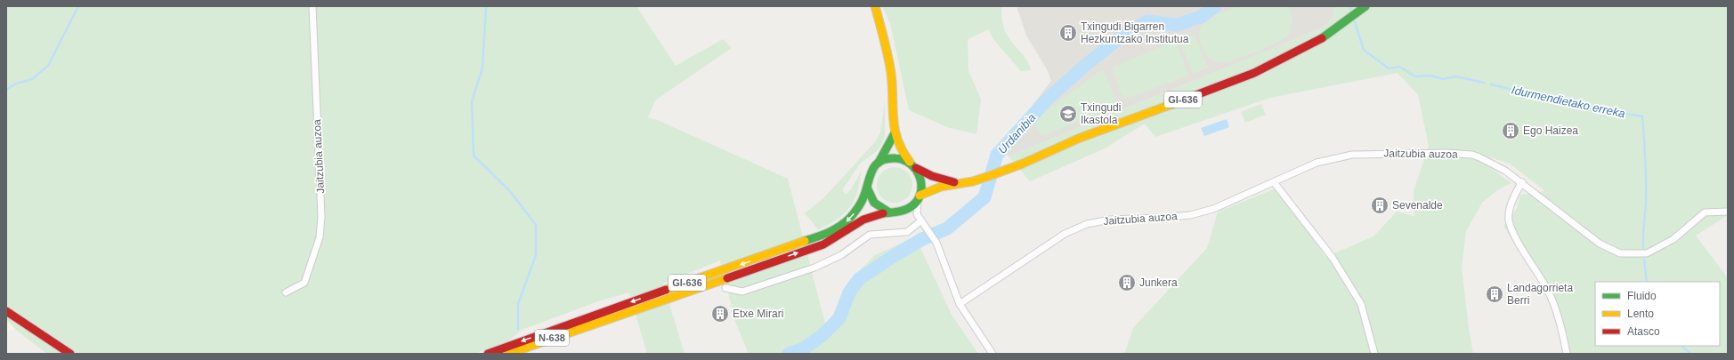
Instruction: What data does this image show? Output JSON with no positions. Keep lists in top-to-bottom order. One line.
{"streets":{"main road":["GI-636","N-638"],"street":["Jaitzubia auzoa"]},"crossings":[["GI-636","N-638"]],"water":["Idurmendietako erreka","Urdanibia"],"places":{"building":["Txingudi Bigarren Hezkuntzako Institutua","Ego Haizea","Sevenalde","Junkera","Landagorrieta Berri","Etxe Mirari"],"school or university":["Txingudi Ikastola"]},"legend":["Fluido","Lento","Atasco"]}
